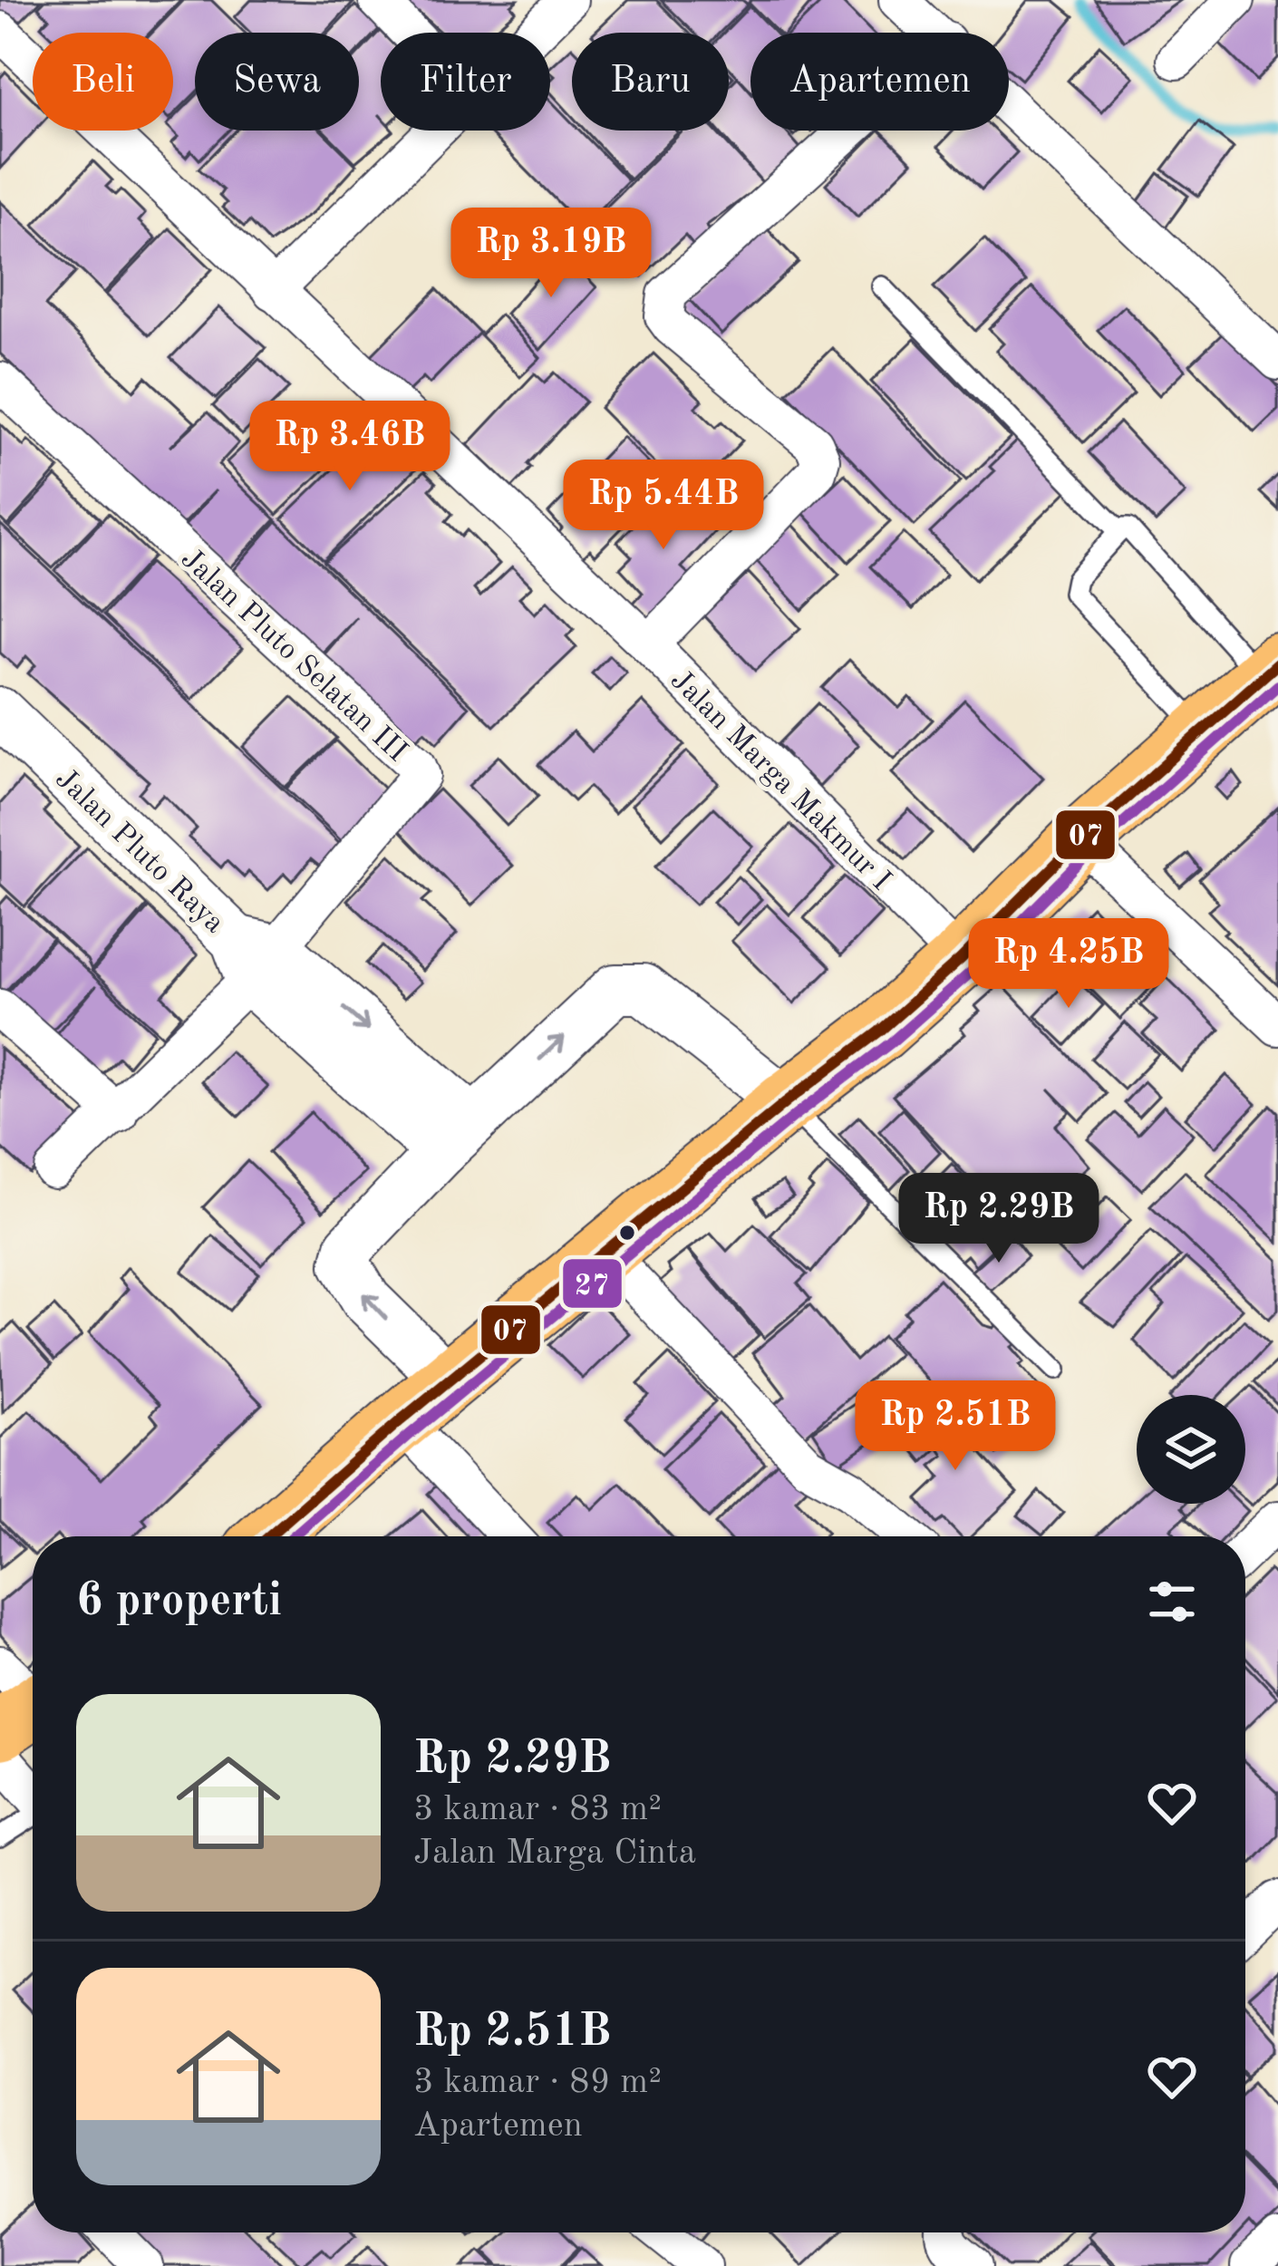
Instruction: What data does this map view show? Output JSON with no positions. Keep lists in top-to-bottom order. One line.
{"streets":{"street":["Jalan Pluto Selatan III","Jalan Marga Makmur I","Jalan Pluto Raya"]},"crossings":[["Jalan Pluto Selatan III","Jalan Pluto Raya"]],"lines":["transit line 07","transit line 27"],"page":{"chip":["Beli","Sewa","Filter","Baru","Apartemen"],"price":["Rp 3.19B","Rp 3.46B","Rp 5.44B","Rp 4.25B","Rp 2.29B","Rp 2.51B"],"heading":"6 properti","list":[{"name":"Rp 2.29B","note":"3 kamar · 83 m² · Jalan Marga Cinta"},{"name":"Rp 2.51B","note":"3 kamar · 89 m² · Apartemen"}]}}
